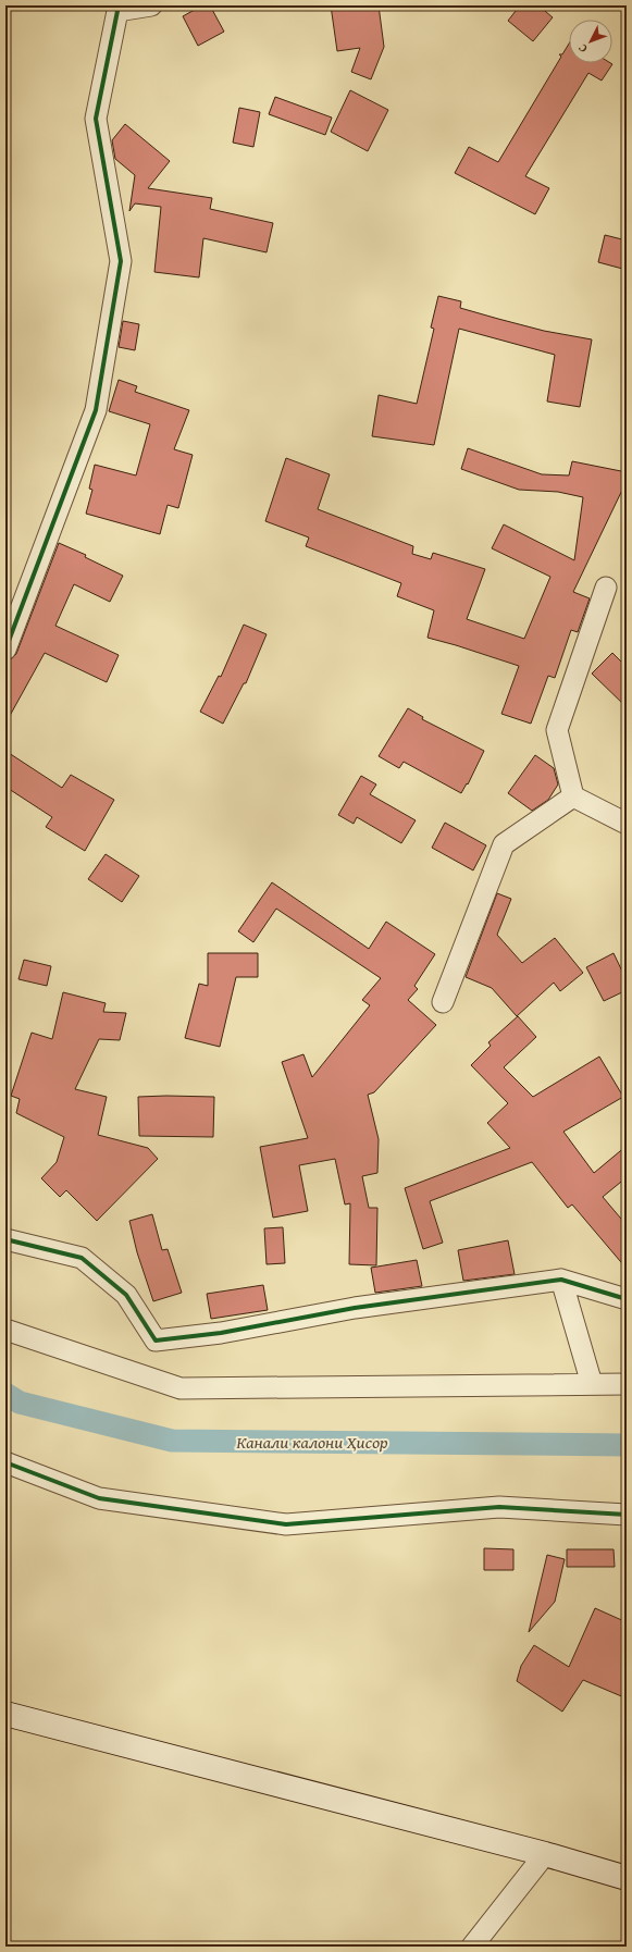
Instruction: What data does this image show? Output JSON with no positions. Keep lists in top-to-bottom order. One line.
{"water":["Канали калони Ҳисор"],"north":"bottom left"}
